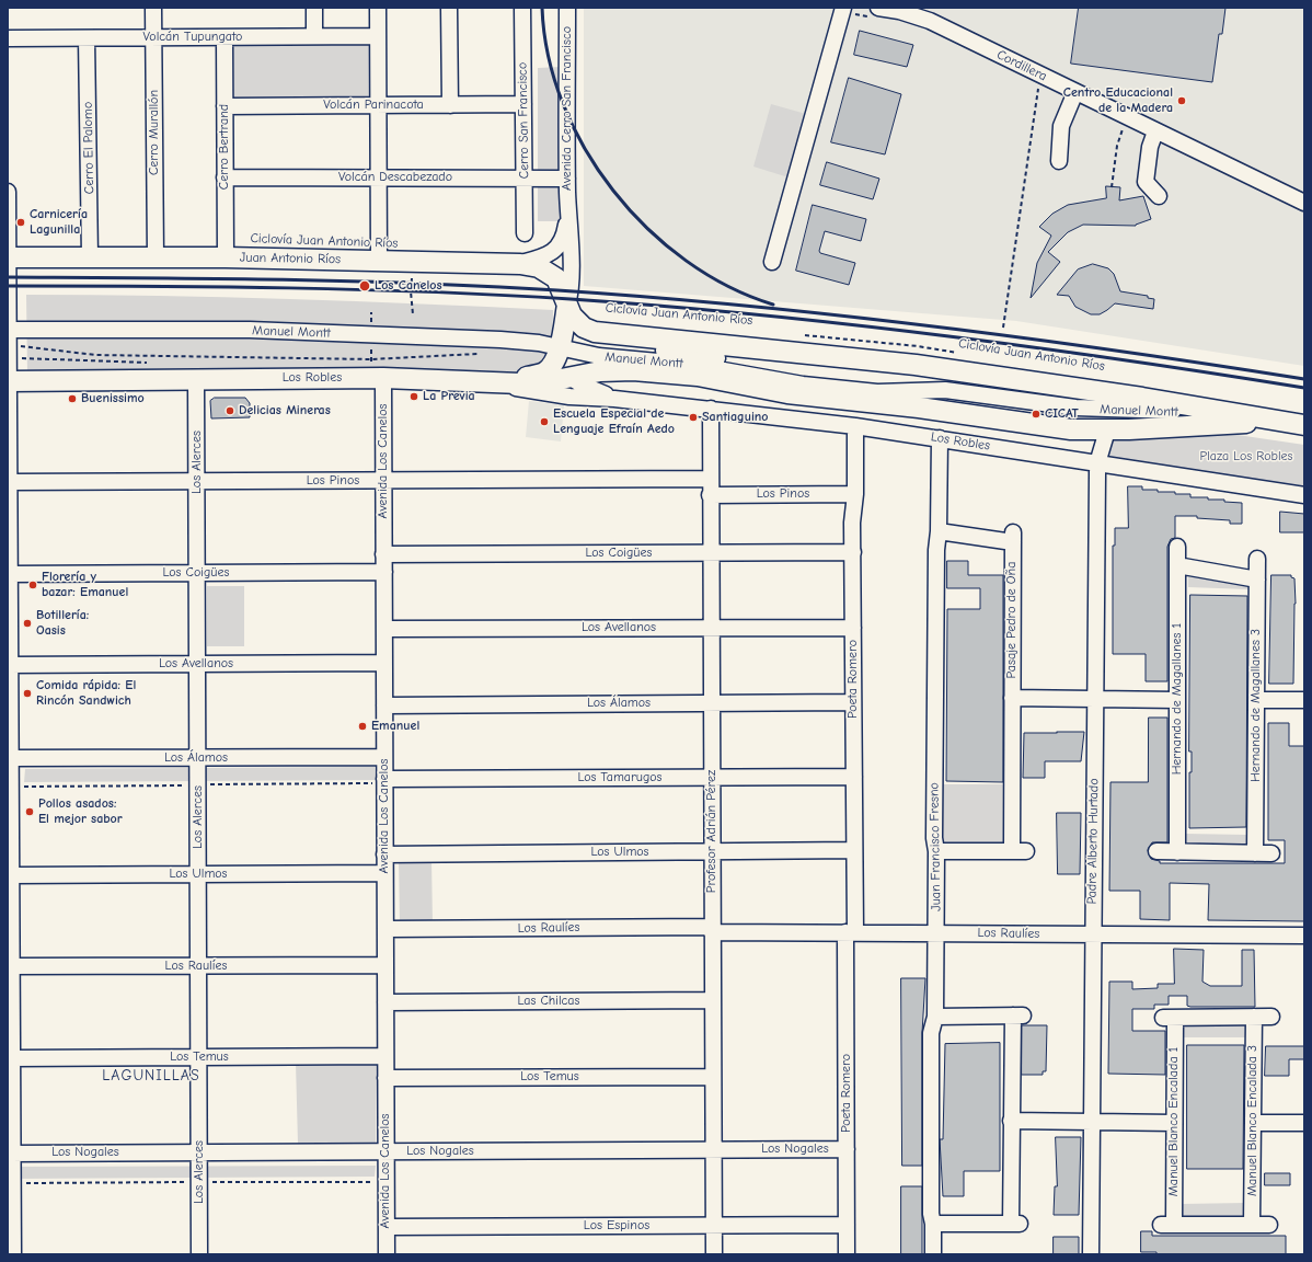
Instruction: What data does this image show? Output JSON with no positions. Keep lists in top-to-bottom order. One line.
{"streets":{"main road":["Juan Antonio Ríos","Manuel Montt","Los Robles"],"street":["Volcán Tupungato","Cordillera","Volcán Parinacota","Avenida Cerro San Francisco","Cerro San Francisco","Cerro Murallón","Cerro Bertrand","Cerro El Palomo","Volcán Descabezado","Avenida Los Canelos","Los Alerces","Los Pinos","Los Coigües","Pasaje Pedro de Oña","Los Avellanos","Poeta Romero","Hernando de Magallanes 1","Los Álamos","Hernando de Magallanes 3","Los Tamarugos","Profesor Adrián Pérez","Padre Alberto Hurtado","Juan Francisco Fresno","Los Ulmos","Los Raulíes","Las Chilcas","Los Temus","Manuel Blanco Encalada 3","Manuel Blanco Encalada 1","Los Nogales","Los Espinos"],"path":["Ciclovía Juan Antonio Ríos"]},"crossings":[["Volcán Tupungato","Cerro Murallón"],["Volcán Tupungato","Cerro Bertrand"],["Volcán Tupungato","Cerro El Palomo"],["Volcán Parinacota","Cerro San Francisco"],["Volcán Parinacota","Cerro Bertrand"],["Avenida Cerro San Francisco","Volcán Descabezado"],["Cerro San Francisco","Volcán Descabezado"],["Cerro Murallón","Juan Antonio Ríos"],["Cerro Bertrand","Volcán Descabezado"],["Cerro Bertrand","Juan Antonio Ríos"],["Cerro El Palomo","Juan Antonio Ríos"],["Juan Antonio Ríos","Manuel Montt"],["Manuel Montt","Los Robles"],["Manuel Montt","Padre Alberto Hurtado"],["Los Robles","Avenida Los Canelos"],["Los Robles","Los Alerces"],["Los Robles","Poeta Romero"],["Los Robles","Profesor Adrián Pérez"],["Los Robles","Padre Alberto Hurtado"],["Los Robles","Juan Francisco Fresno"],["Avenida Los Canelos","Los Pinos"],["Avenida Los Canelos","Los Coigües"],["Avenida Los Canelos","Los Avellanos"],["Avenida Los Canelos","Los Álamos"],["Avenida Los Canelos","Los Tamarugos"],["Avenida Los Canelos","Los Ulmos"],["Avenida Los Canelos","Los Raulíes"],["Avenida Los Canelos","Las Chilcas"],["Avenida Los Canelos","Los Temus"],["Avenida Los Canelos","Los Nogales"],["Avenida Los Canelos","Los Espinos"],["Los Alerces","Los Pinos"],["Los Alerces","Los Coigües"],["Los Alerces","Los Avellanos"],["Los Alerces","Los Álamos"],["Los Alerces","Los Ulmos"],["Los Alerces","Los Raulíes"],["Los Alerces","Los Temus"],["Los Alerces","Los Nogales"],["Los Pinos","Poeta Romero"],["Los Pinos","Profesor Adrián Pérez"],["Los Coigües","Poeta Romero"],["Los Coigües","Profesor Adrián Pérez"],["Pasaje Pedro de Oña","Hernando de Magallanes 1"],["Pasaje Pedro de Oña","Padre Alberto Hurtado"],["Pasaje Pedro de Oña","Juan Francisco Fresno"],["Los Avellanos","Poeta Romero"],["Los Avellanos","Profesor Adrián Pérez"],["Poeta Romero","Los Álamos"],["Poeta Romero","Los Tamarugos"],["Poeta Romero","Los Ulmos"],["Poeta Romero","Los Raulíes"],["Poeta Romero","Los Nogales"],["Poeta Romero","Los Espinos"],["Los Álamos","Profesor Adrián Pérez"],["Los Tamarugos","Profesor Adrián Pérez"],["Profesor Adrián Pérez","Los Ulmos"],["Profesor Adrián Pérez","Los Raulíes"],["Profesor Adrián Pérez","Las Chilcas"],["Profesor Adrián Pérez","Los Temus"],["Profesor Adrián Pérez","Los Nogales"],["Profesor Adrián Pérez","Los Espinos"],["Padre Alberto Hurtado","Los Raulíes"],["Juan Francisco Fresno","Los Raulíes"],["Manuel Blanco Encalada 3","Manuel Blanco Encalada 1"]],"districts":["LAGUNILLAS"],"parks":["Plaza Los Robles"],"places":["Centro Educacional de la Madera","Carnicería Lagunilla","Los Canelos","La Previa","Buenissimo","Delicias Mineras","CICAT","Santiaguino","Escuela Especial de Lenguaje Efraín Aedo","Florería y bazar: Emanuel","Botillería: Oasis","Comida rápida: El Rincón Sandwich","Emanuel","Pollos asados: El mejor sabor"]}
